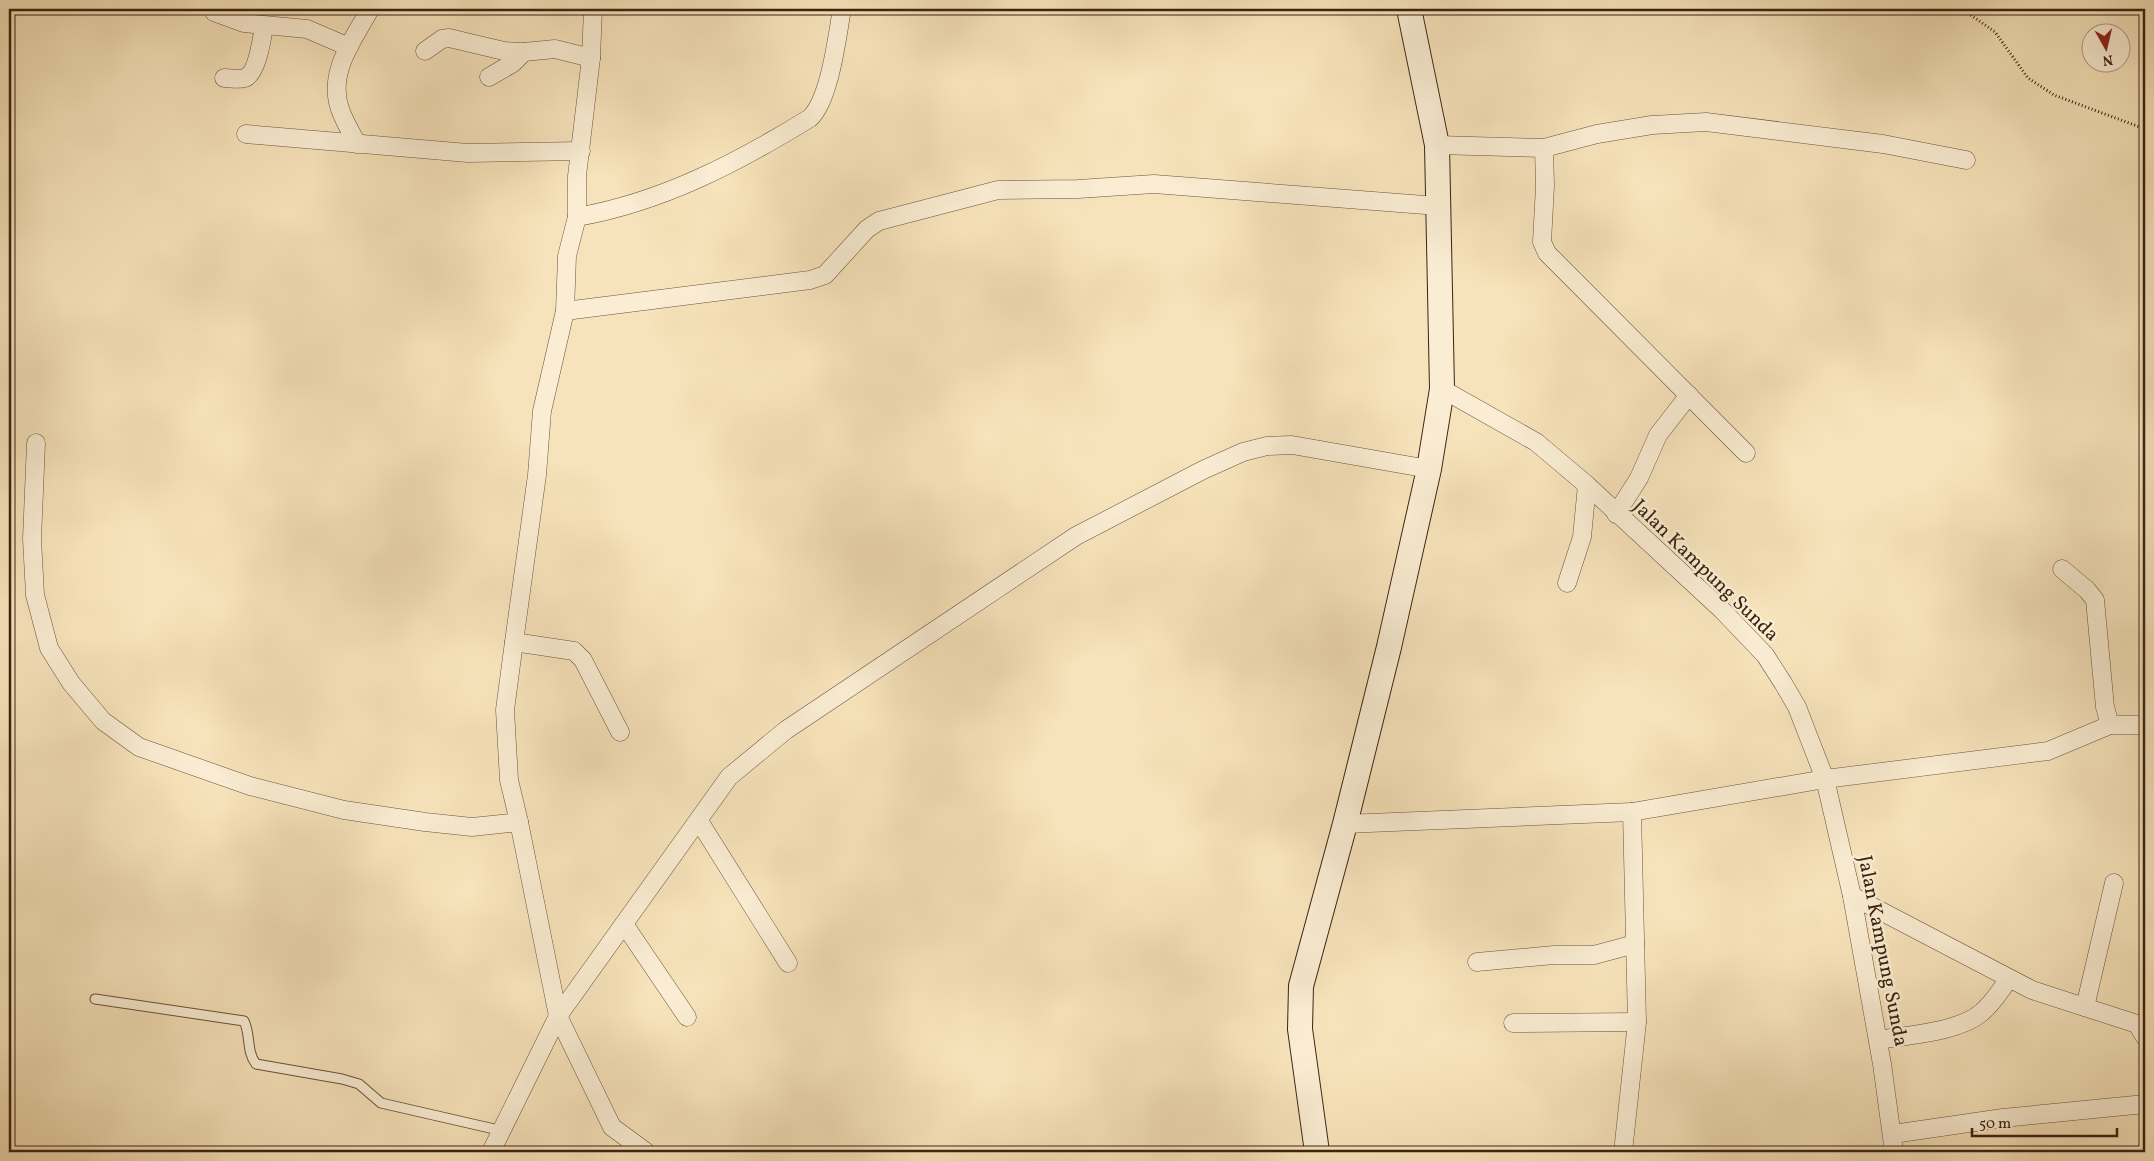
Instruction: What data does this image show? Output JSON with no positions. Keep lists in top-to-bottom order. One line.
{"streets":{"street":["Jalan Kampung Sunda"]},"scale_bar":"50 m","north":"bottom"}
